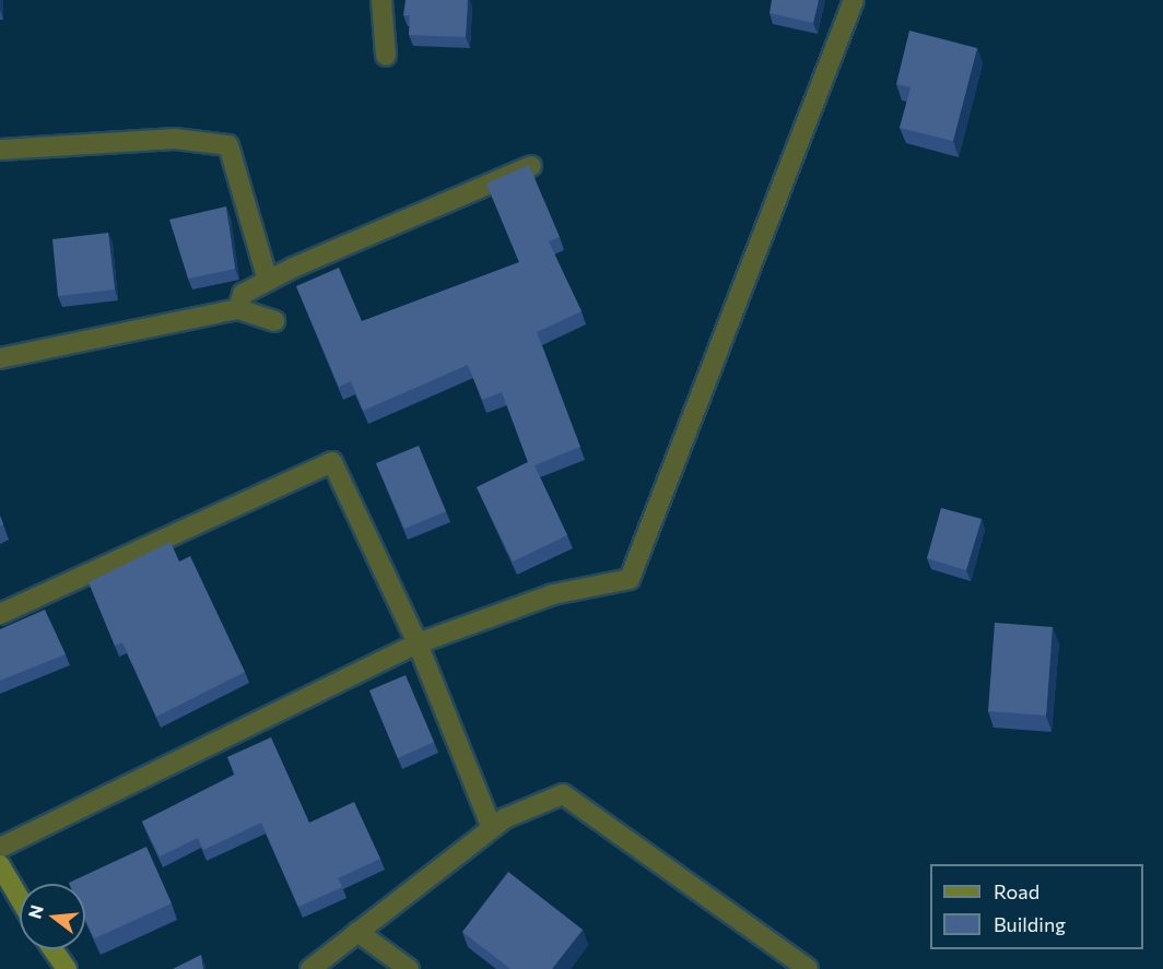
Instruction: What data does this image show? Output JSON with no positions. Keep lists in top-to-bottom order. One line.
{"legend":["Road","Building"],"north":"left"}
